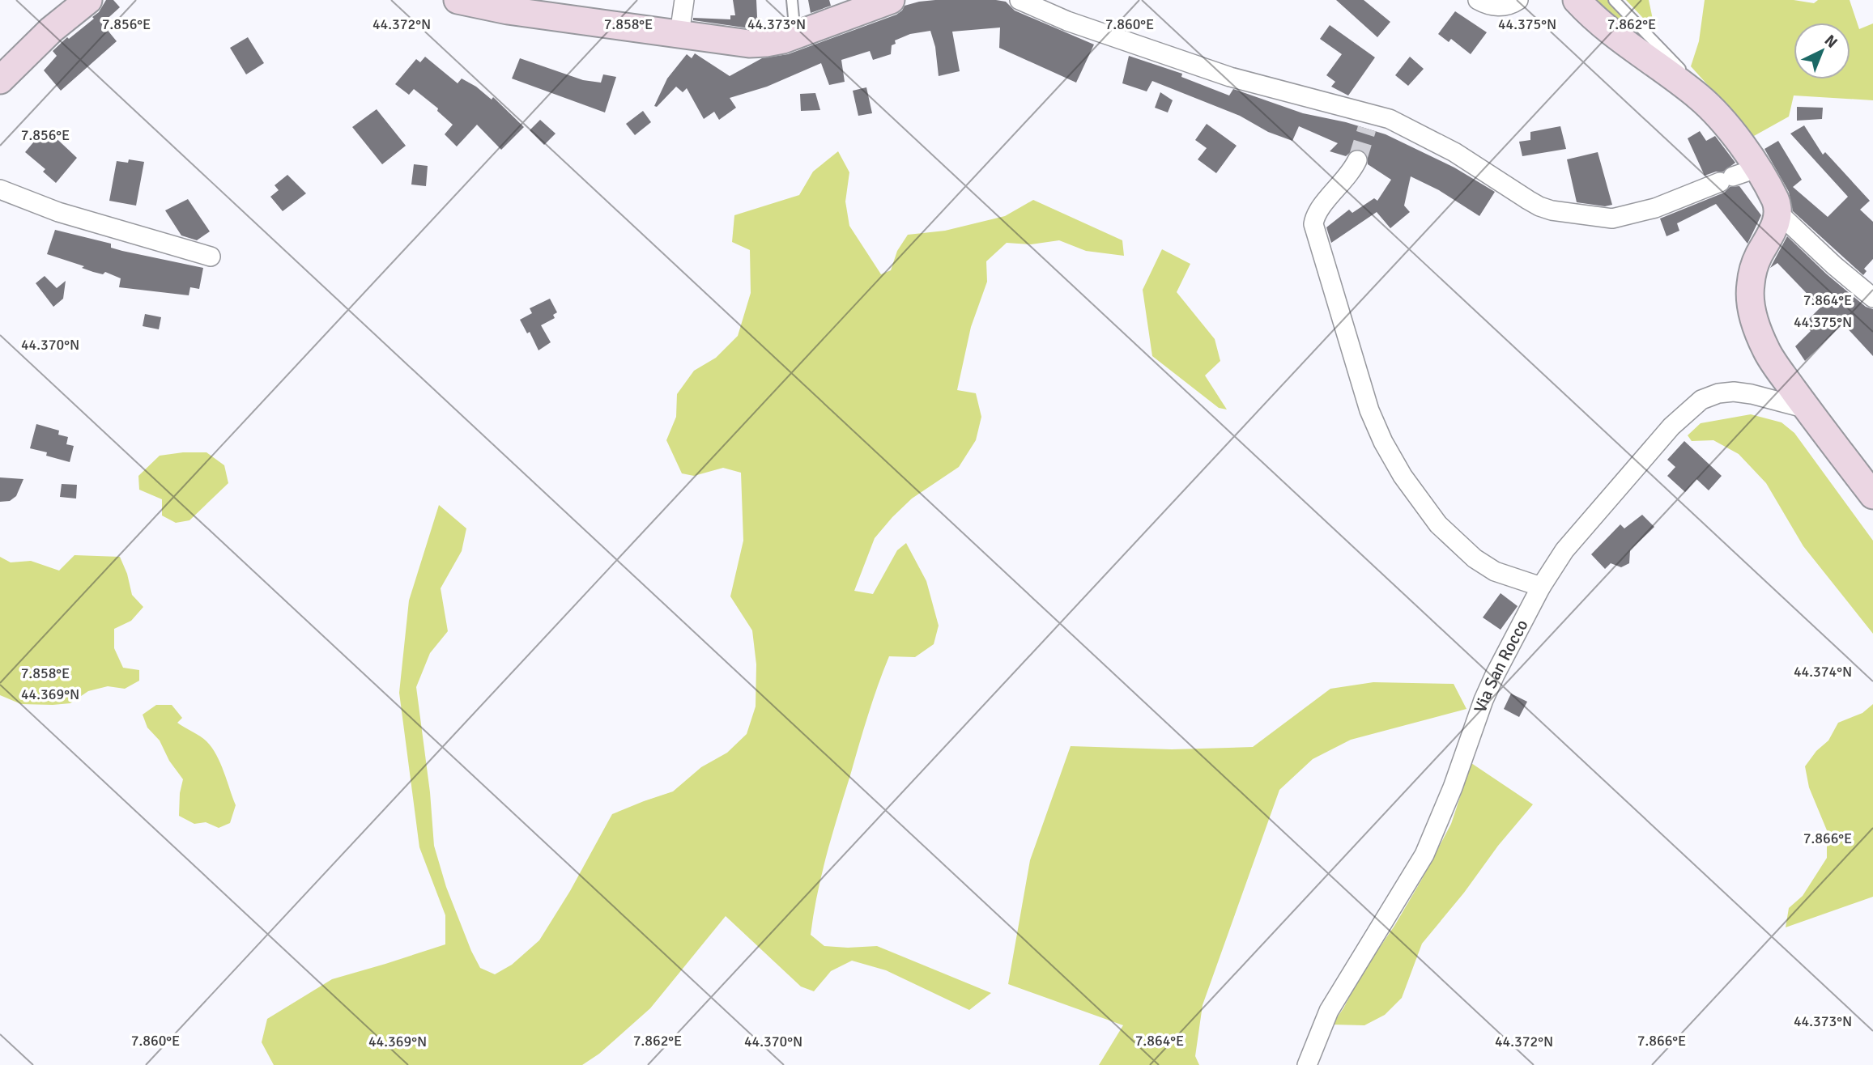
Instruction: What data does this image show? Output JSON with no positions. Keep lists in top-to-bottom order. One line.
{"streets":{"street":["Via San Rocco"]},"north":"top right","coordinates":["44.375°N","44.372°N","44.373°N","7.856°E","7.858°E","7.860°E","7.862°E","7.864°E","44.370°N","44.374°N","44.369°N","7.866°E"]}
